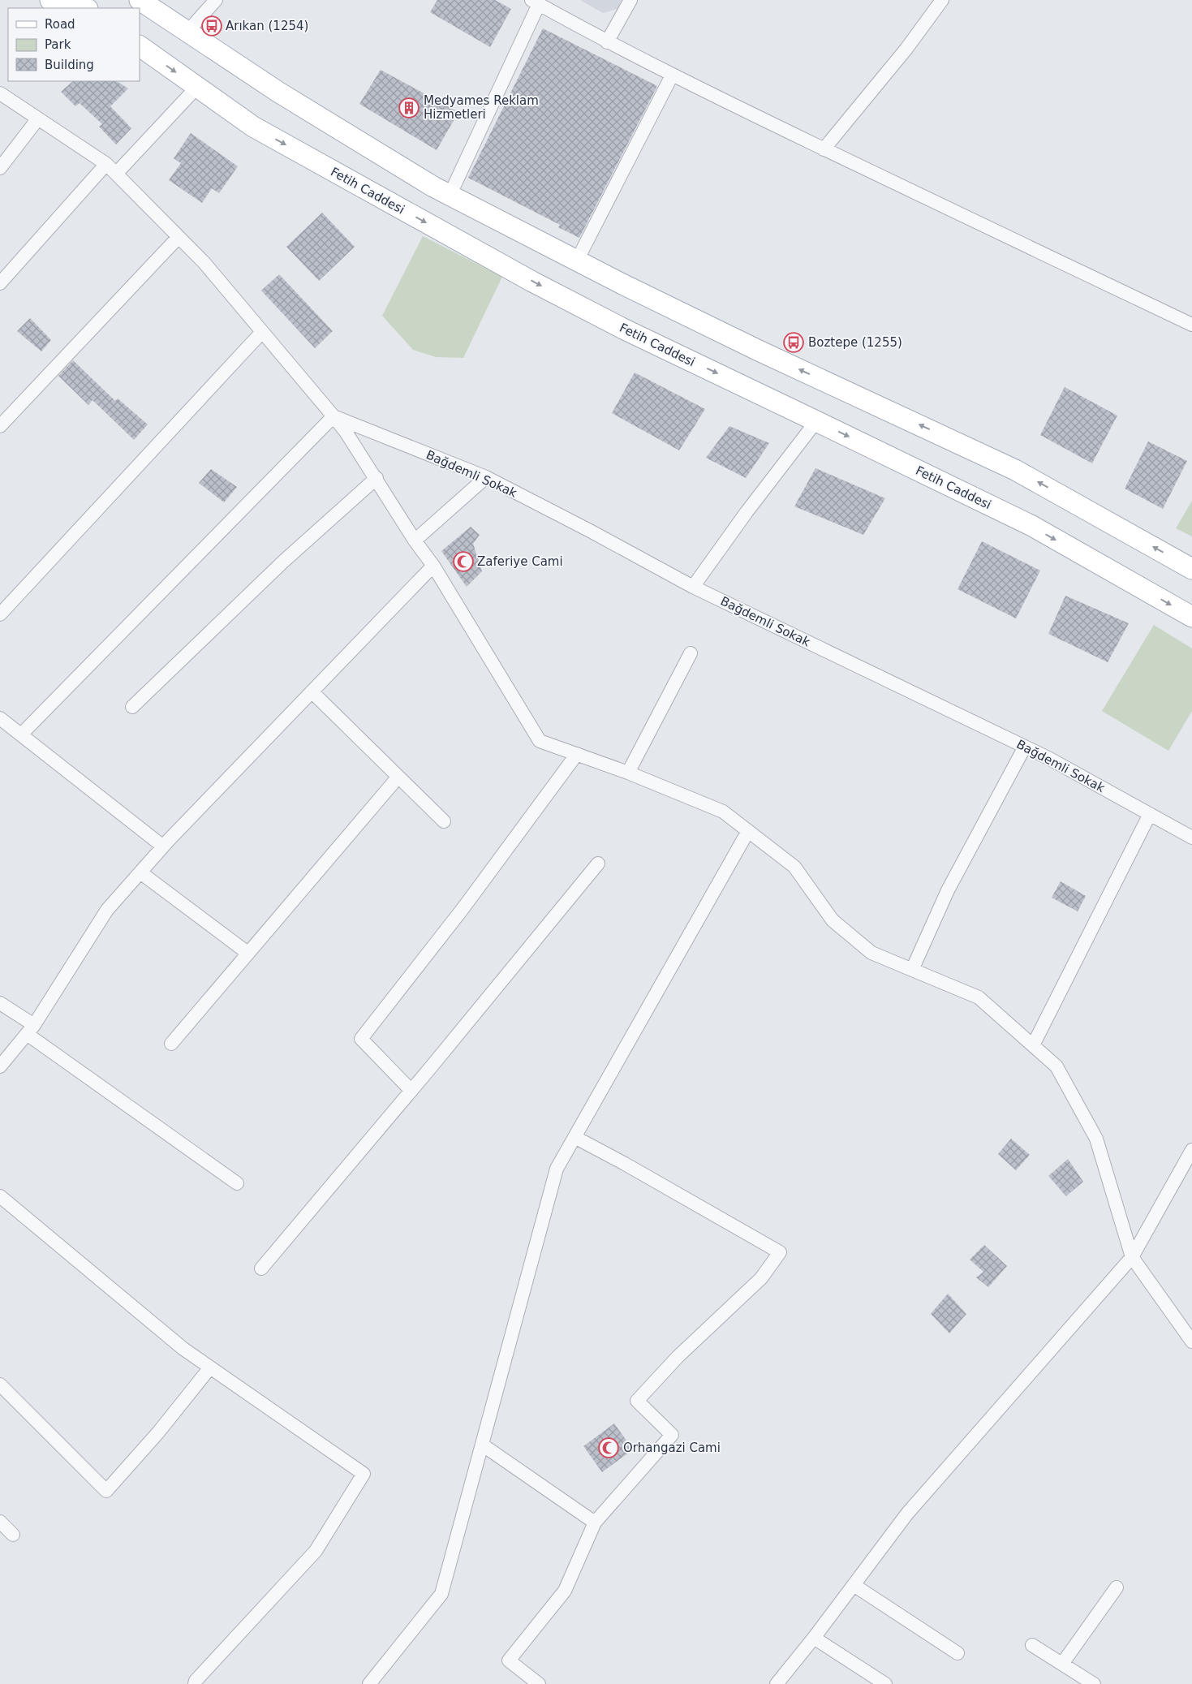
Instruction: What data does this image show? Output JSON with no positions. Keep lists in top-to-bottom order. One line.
{"streets":{"main road":["Fetih Caddesi"],"street":["Bağdemli Sokak"]},"places":{"bus stop":["Arıkan (1254)","Boztepe (1255)"],"building":["Medyames Reklam Hizmetleri"],"mosque":["Zaferiye Cami","Orhangazi Cami"]},"legend":["Road","Park","Building"]}
